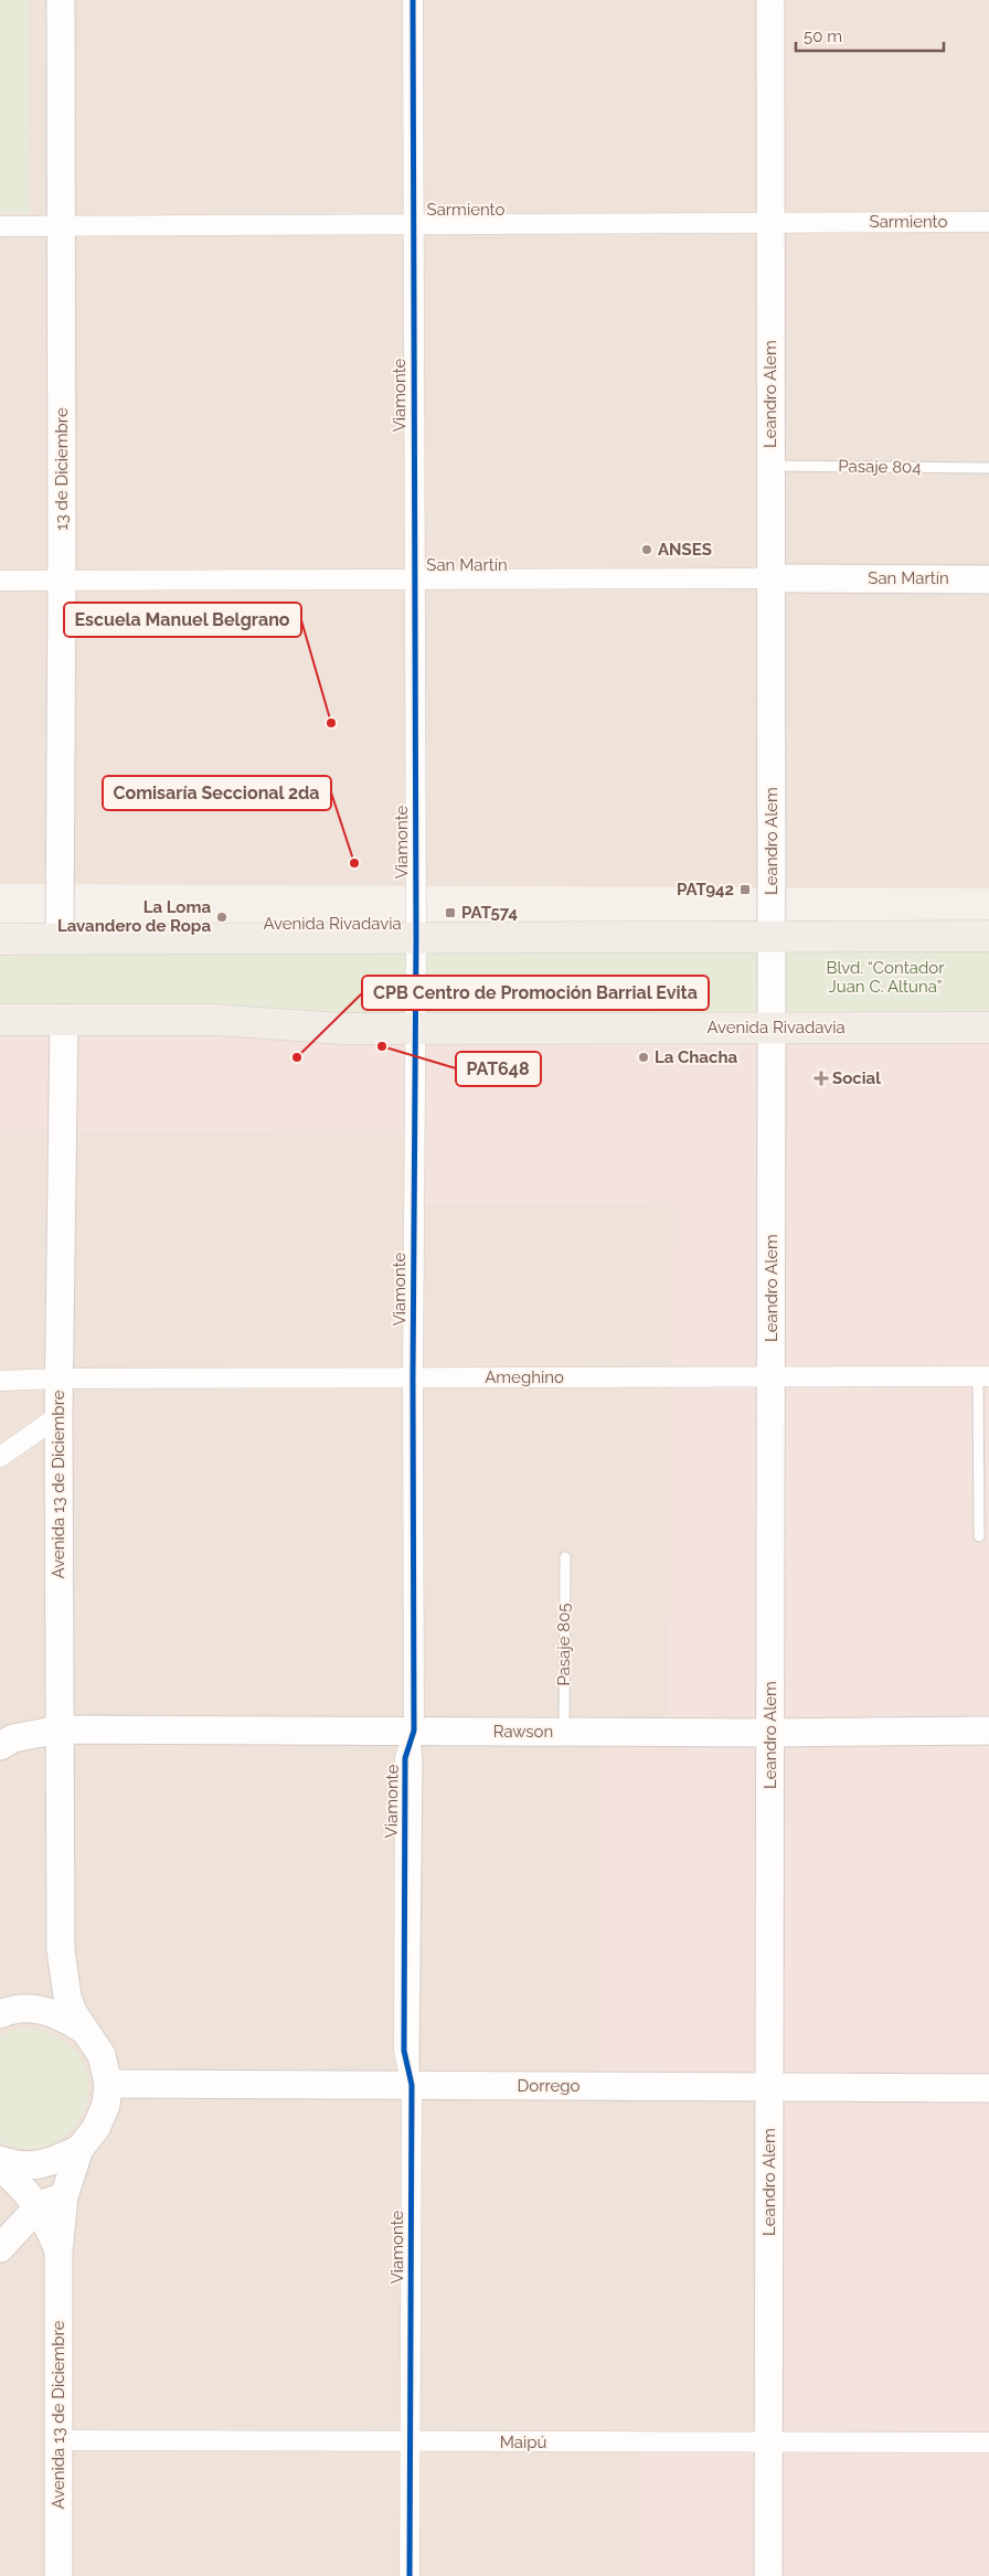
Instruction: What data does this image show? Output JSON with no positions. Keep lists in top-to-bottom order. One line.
{"streets":{"main road":["Leandro Alem","13 de Diciembre","San Martín","Avenida Rivadavia","Avenida 13 de Diciembre","Rawson","Dorrego"],"street":["Sarmiento","Viamonte","Ameghino","Maipú"],"lane":["Pasaje 804","Pasaje 805"]},"crossings":[["Sarmiento","Leandro Alem"],["Sarmiento","Viamonte"],["Sarmiento","13 de Diciembre"],["Leandro Alem","Pasaje 804"],["Leandro Alem","San Martín"],["Leandro Alem","Avenida Rivadavia"],["Leandro Alem","Ameghino"],["Leandro Alem","Rawson"],["Leandro Alem","Dorrego"],["Leandro Alem","Maipú"],["Viamonte","San Martín"],["Viamonte","Avenida Rivadavia"],["Viamonte","Ameghino"],["Viamonte","Rawson"],["Viamonte","Dorrego"],["Viamonte","Maipú"],["13 de Diciembre","San Martín"],["13 de Diciembre","Avenida Rivadavia"],["Avenida Rivadavia","Avenida 13 de Diciembre"],["Ameghino","Avenida 13 de Diciembre"],["Avenida 13 de Diciembre","Rawson"],["Avenida 13 de Diciembre","Maipú"],["Pasaje 805","Rawson"]],"parks":["Blvd. “Contador Juan C. Altuna”"],"places":{"other":["ANSES","Escuela Manuel Belgrano","Comisaría Seccional 2da","La Loma Lavandero de Ropa","PAT648","CPB Centro de Promoción Barrial Evita","La Chacha"],"transit":["PAT942","PAT574"],"health":["Social"]},"scale_bar":"50 m"}
